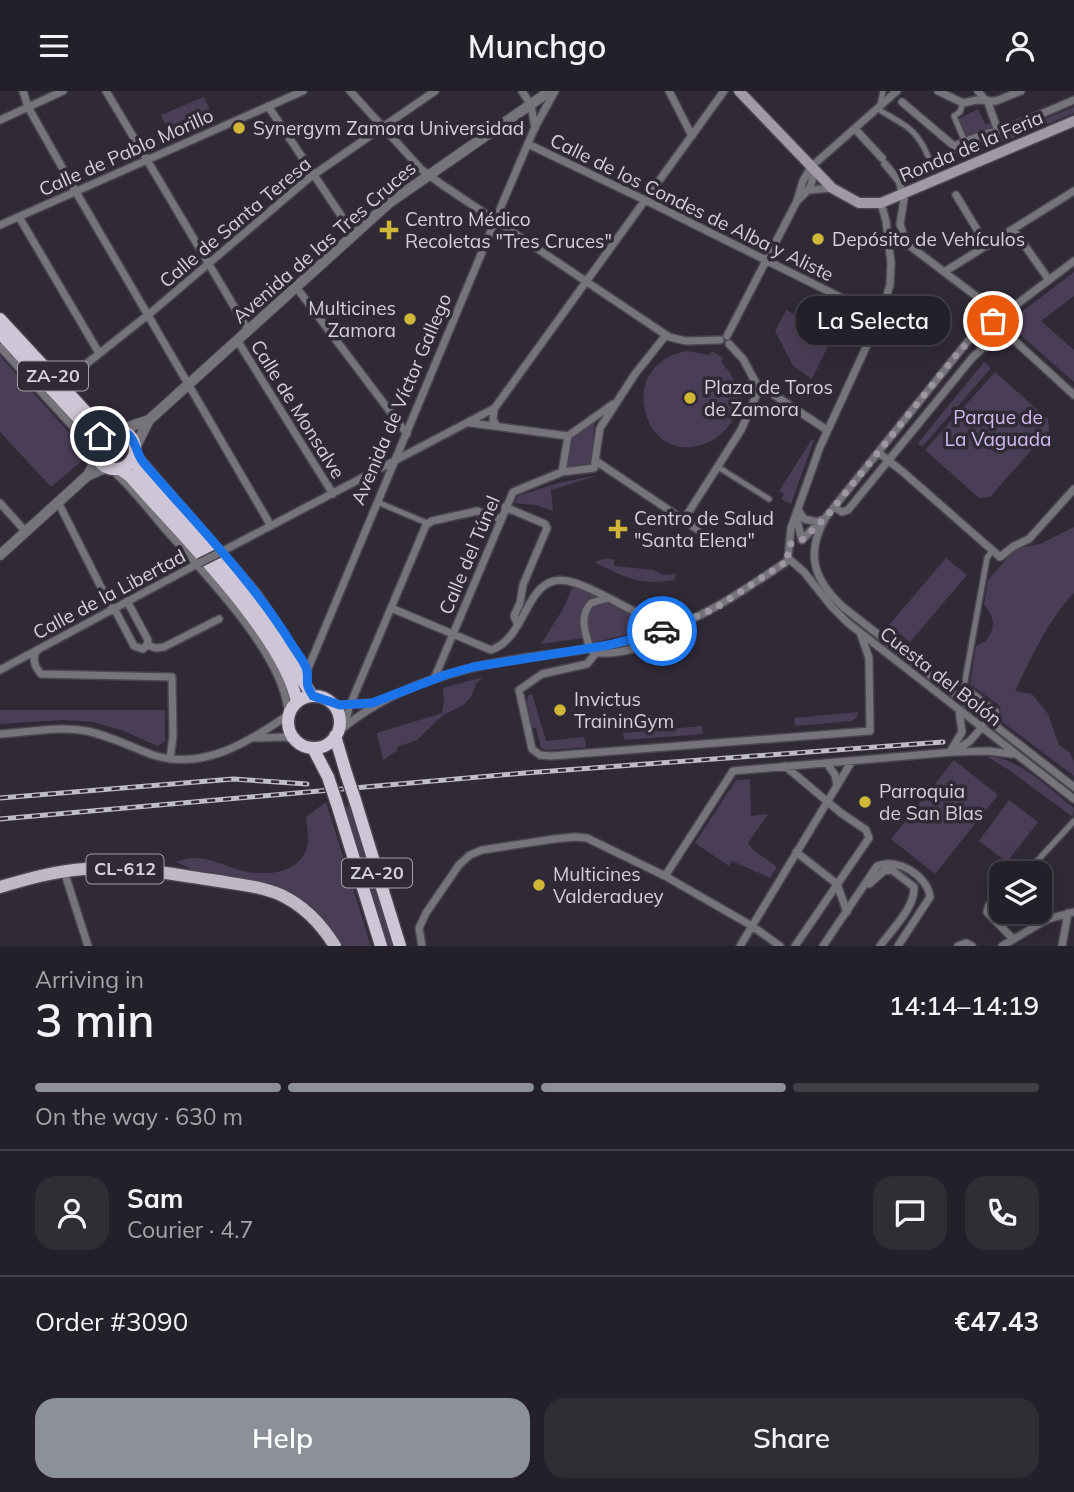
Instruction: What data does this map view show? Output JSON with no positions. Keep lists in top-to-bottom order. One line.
{"streets":{"highway":["ZA-20"],"main road":["Ronda de la Feria","CL-612"],"street":["Calle de Pablo Morillo","Calle de los Condes de Alba y Aliste","Calle de Santa Teresa","Avenida de las Tres Cruces","Avenida de Víctor Gallego","Calle de Monsalve","Calle del Túnel","Calle de la Libertad","Cuesta del Bolón"]},"crossings":[["Calle de los Condes de Alba y Aliste","Avenida de Víctor Gallego"],["Calle de Santa Teresa","ZA-20"],["Avenida de las Tres Cruces","ZA-20"],["Avenida de las Tres Cruces","Calle de Monsalve"],["ZA-20","Avenida de Víctor Gallego"],["Avenida de Víctor Gallego","Calle de la Libertad"],["Calle de Monsalve","Calle de la Libertad"]],"parks":["Parque de La Vaguada"],"places":{"other":["Synergym Zamora Universidad","Depósito de Vehículos","Multicines Zamora","La Selecta","Plaza de Toros de Zamora","Invictus TraininGym","Parroquia de San Blas","Multicines Valderaduey"],"health":["Centro Médico Recoletas \"Tres Cruces\"","Centro de Salud \"Santa Elena\""]},"page":{"header":"Munchgo","bubble":"La Selecta","heading":["3 min","Arriving in","14:14–14:19"],"panel":["Sam","Courier · 4.7","Order #3090","€47.43"],"bar":"On the way · 630 m","buttons":["Help","Share"]}}
